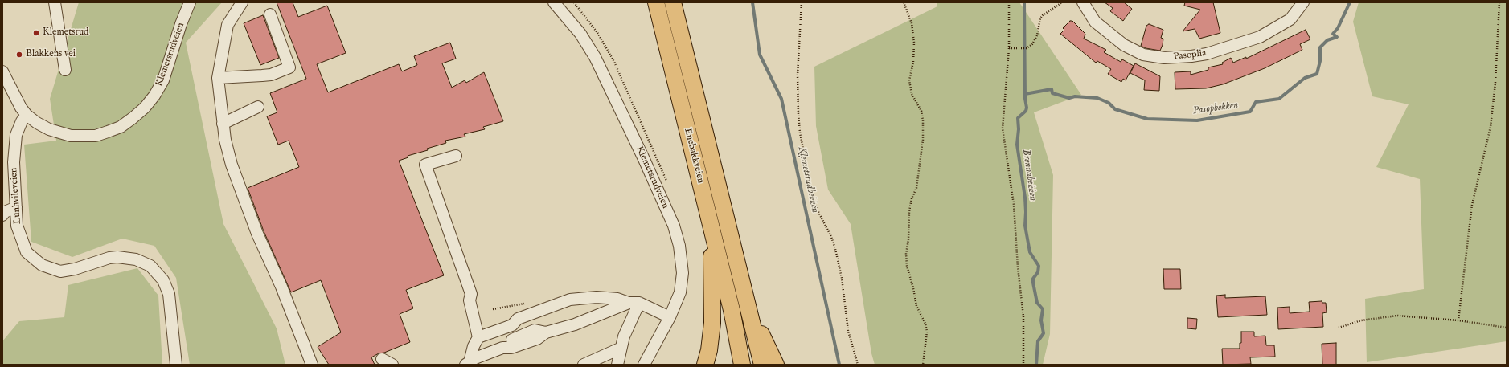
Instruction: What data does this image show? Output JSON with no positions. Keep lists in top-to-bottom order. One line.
{"streets":{"highway":["Enebakkveien"],"street":["Klemetsrudveien","Pasoplia","Lunhvileveien"]},"crossings":[["Klemetsrudveien","Lunhvileveien"]],"water":["Pasopbekken","Brennabekken","Klemetsrudbekken"],"places":["Klemetsrud","Blakkens vei"]}
